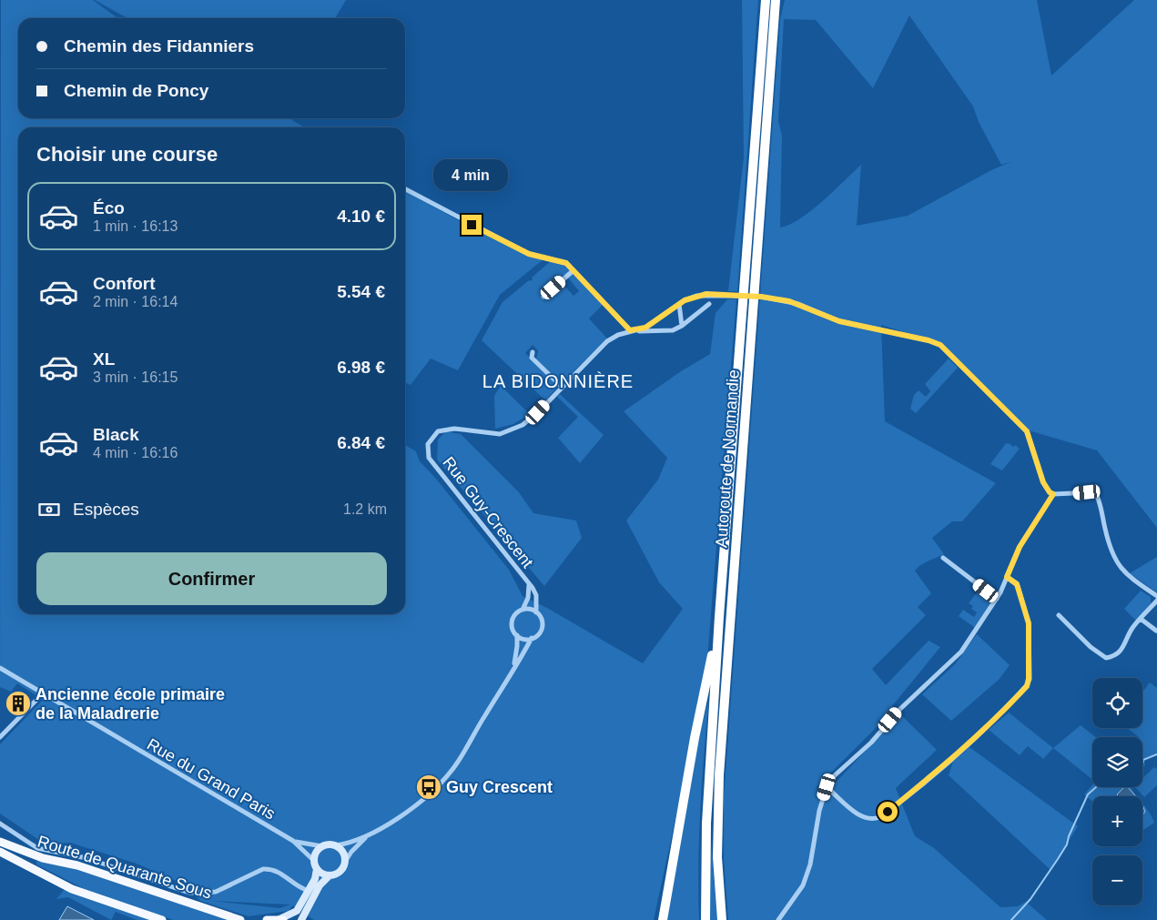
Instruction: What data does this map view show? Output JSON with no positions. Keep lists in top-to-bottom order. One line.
{"streets":{"highway":["Autoroute de Normandie"],"main road":["Route de Quarante Sous"],"street":["Rue Guy-Crescent","Rue du Grand Paris"]},"crossings":[["Rue Guy-Crescent","Rue du Grand Paris"]],"districts":["LA BIDONNIÈRE"],"places":{"building":["Ancienne école primaire de la Maladrerie"],"bus stop":["Guy Crescent"]},"page":{"banner":["Chemin des Fidanniers","Chemin de Poncy"],"heading":"Choisir une course","bubble":"4 min","list":[{"name":"Éco","note":"1 min · 16:13","value":"4.10 €"},{"name":"Confort","note":"2 min · 16:14","value":"5.54 €"},{"name":"XL","note":"3 min · 16:15","value":"6.98 €"},{"name":"Black","note":"4 min · 16:16","value":"6.84 €"}],"pay":["Espèces","1.2 km"],"buttons":"Confirmer","map_buttons":["+","−"]}}
